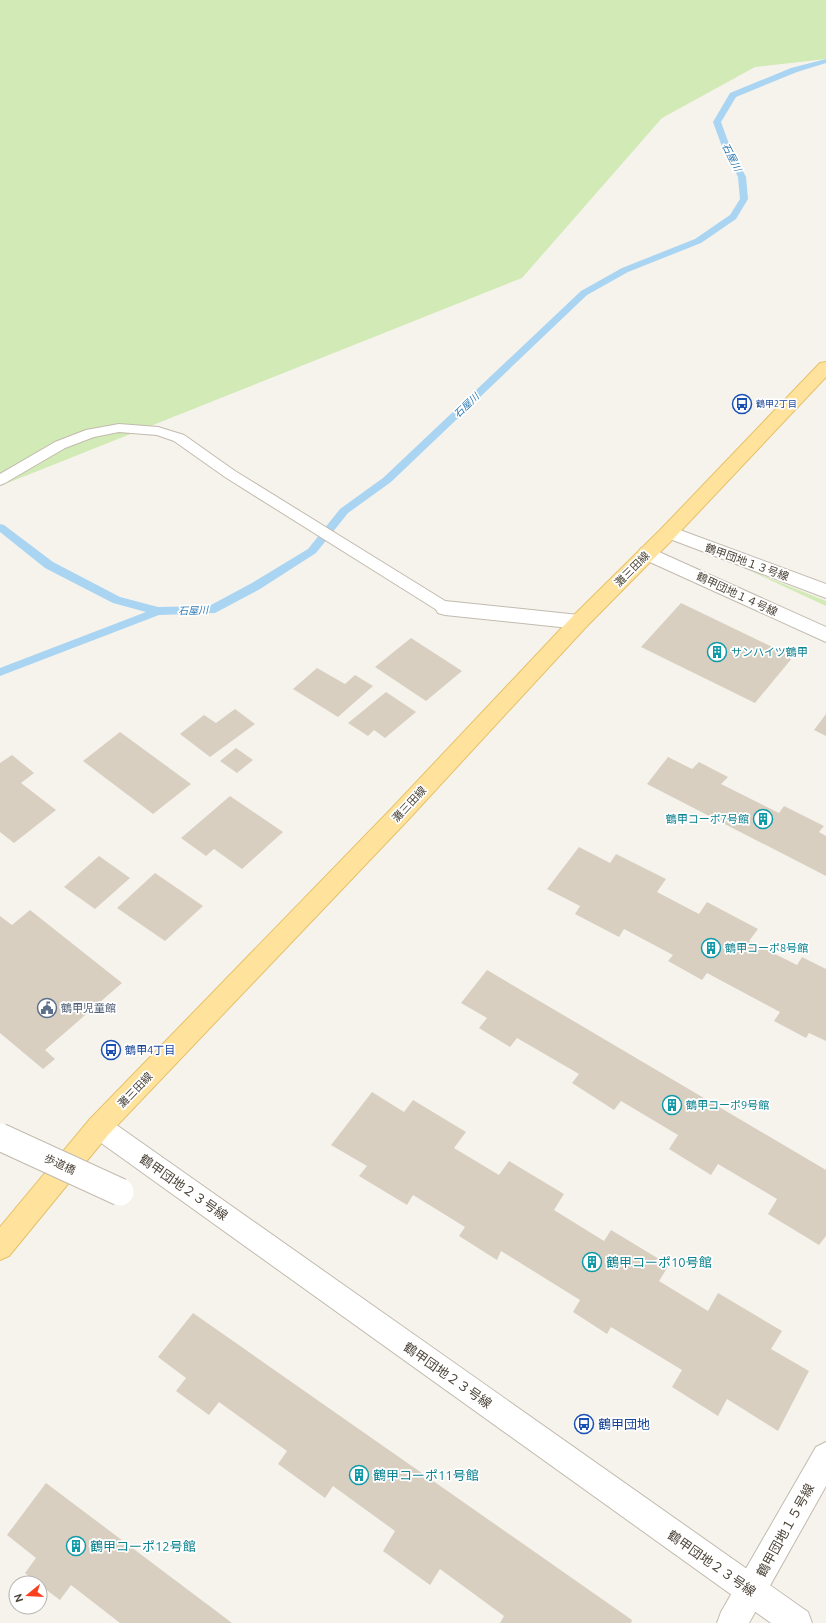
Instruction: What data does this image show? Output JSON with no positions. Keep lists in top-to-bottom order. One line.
{"streets":{"main road":["灘三田線"],"street":["鶴甲団地１３号線","鶴甲団地１４号線","歩道橋","鶴甲団地２３号線","鶴甲団地１５号線"]},"crossings":[["鶴甲団地１３号線","灘三田線"],["灘三田線","鶴甲団地１４号線"],["灘三田線","鶴甲団地２３号線"],["鶴甲団地２３号線","鶴甲団地１５号線"]],"water":["石屋川"],"places":{"bus stop":["鶴甲2丁目","鶴甲4丁目","鶴甲団地"],"building":["サンハイツ鶴甲","鶴甲コーポ7号館","鶴甲コーポ8号館","鶴甲コーポ9号館","鶴甲コーポ10号館","鶴甲コーポ11号館","鶴甲コーポ12号館"],"public building":["鶴甲児童館"]},"north":"left"}
